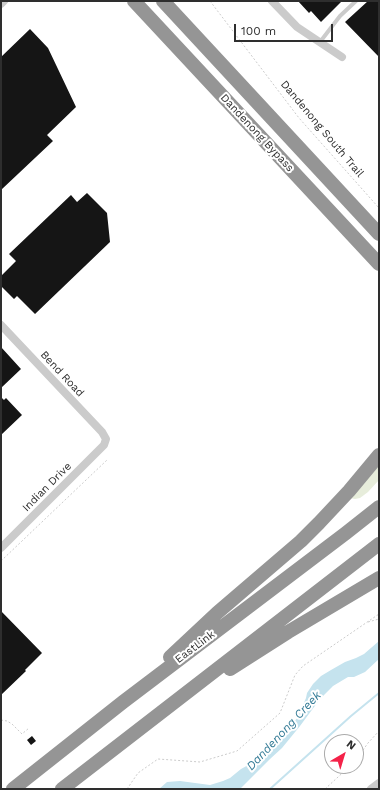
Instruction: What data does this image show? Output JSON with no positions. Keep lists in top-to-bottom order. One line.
{"streets":{"highway":["Dandenong Bypass","EastLink"],"street":["Bend Road","Indian Drive"],"path":["Dandenong South Trail"]},"crossings":[["Bend Road","Indian Drive"]],"water":["Dandenong Creek"],"scale_bar":"100 m","north":"top right"}
